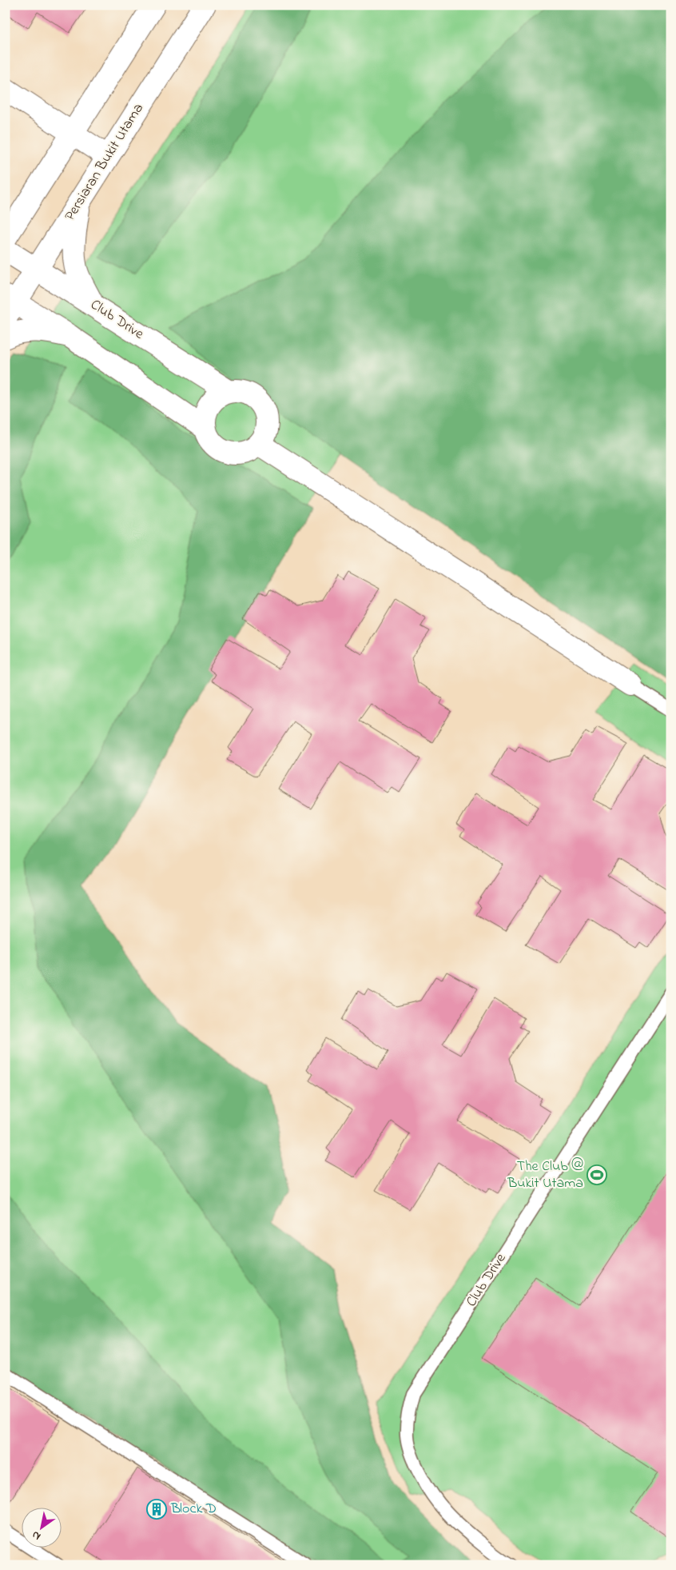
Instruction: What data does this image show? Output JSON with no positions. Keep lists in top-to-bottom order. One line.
{"streets":{"street":["Persiaran Bukit Utama","Club Drive"]},"crossings":[["Persiaran Bukit Utama","Club Drive"]],"places":{"sports":["The Club @ Bukit Utama"],"building":["Block D"]},"north":"bottom left"}
